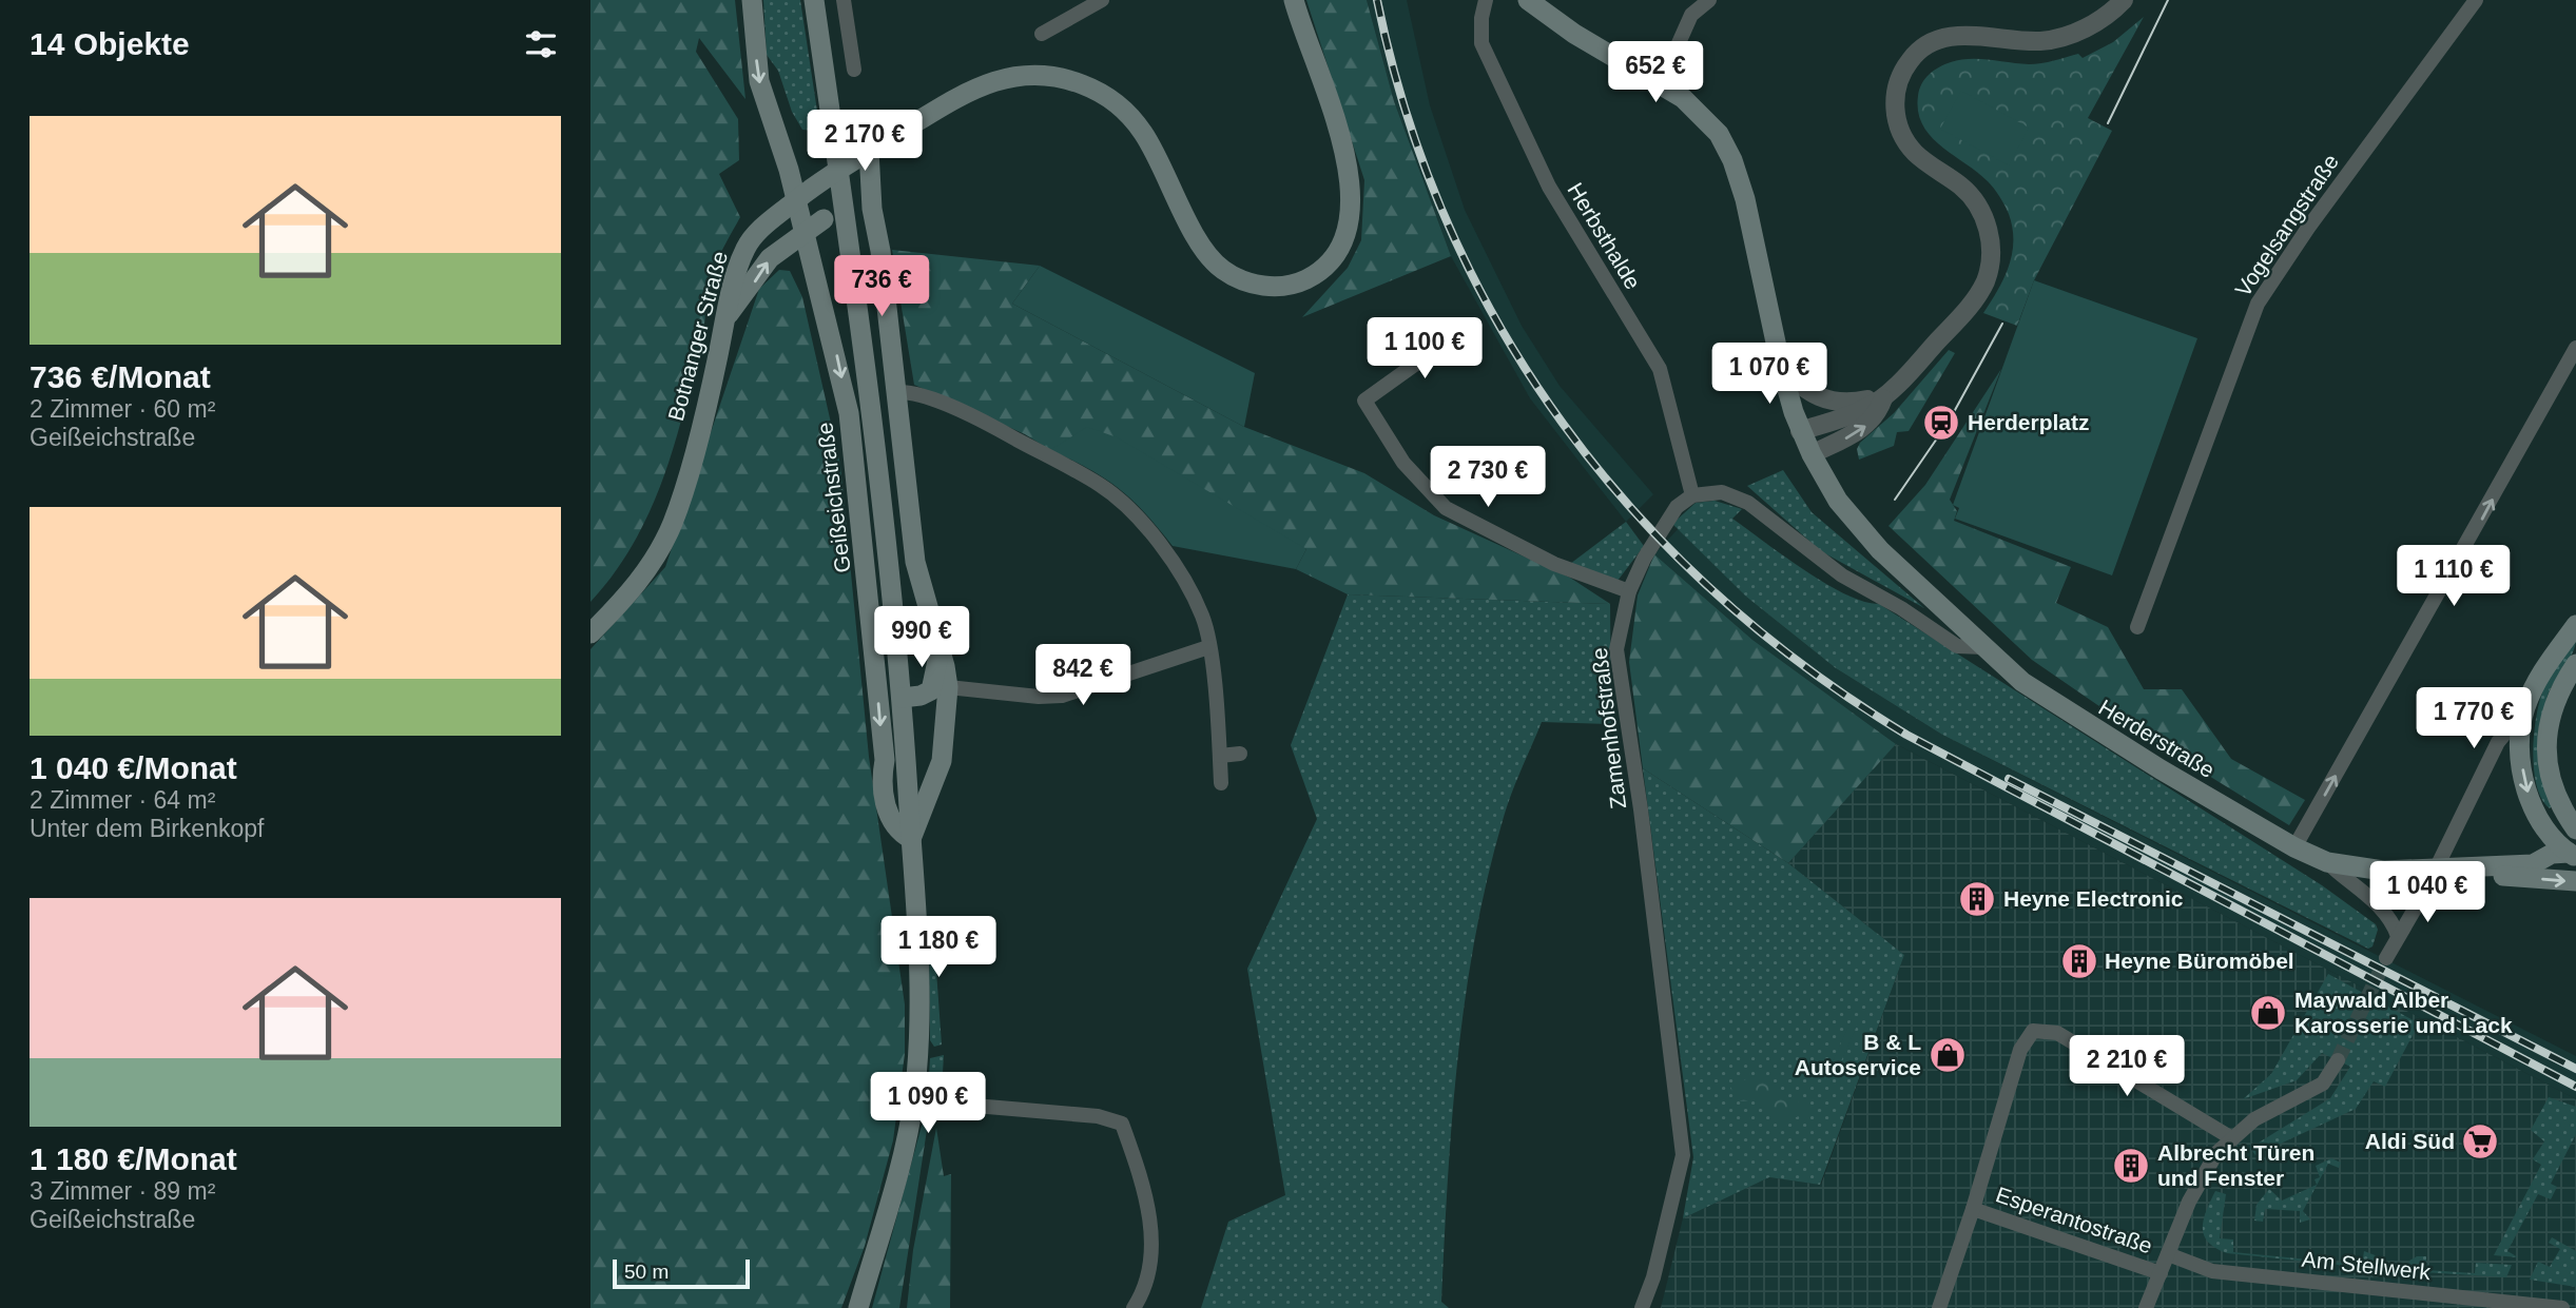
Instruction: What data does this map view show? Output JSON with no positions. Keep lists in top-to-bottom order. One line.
{"streets":{"main road":["Botnanger Straße","Geißeichstraße","Herderstraße"],"street":["Vogelsangstraße","Herbsthalde","Zamenhofstraße","Esperantostraße","Am Stellwerk"]},"crossings":[["Herbsthalde","Zamenhofstraße"],["Botnanger Straße","Geißeichstraße"]],"places":{"station":["Herderplatz"],"building":["Heyne Electronic","Heyne Büromöbel","Albrecht Türen und Fenster"],"shop":["Maywald Alber Karosserie und Lack","B & L Autoservice"],"supermarket":["Aldi Süd"]},"scale_bar":"50 m","page":{"heading":"14 Objekte","price":["652 €","2 170 €","736 €","1 100 €","1 070 €","2 730 €","1 110 €","990 €","842 €","1 770 €","1 040 €","1 180 €","2 210 €","1 090 €"],"list":[{"name":"736 €/Monat","note":"2 Zimmer · 60 m² · Geißeichstraße"},{"name":"1 040 €/Monat","note":"2 Zimmer · 64 m² · Unter dem Birkenkopf"},{"name":"1 180 €/Monat","note":"3 Zimmer · 89 m² · Geißeichstraße"}],"scale":"50 m"}}
